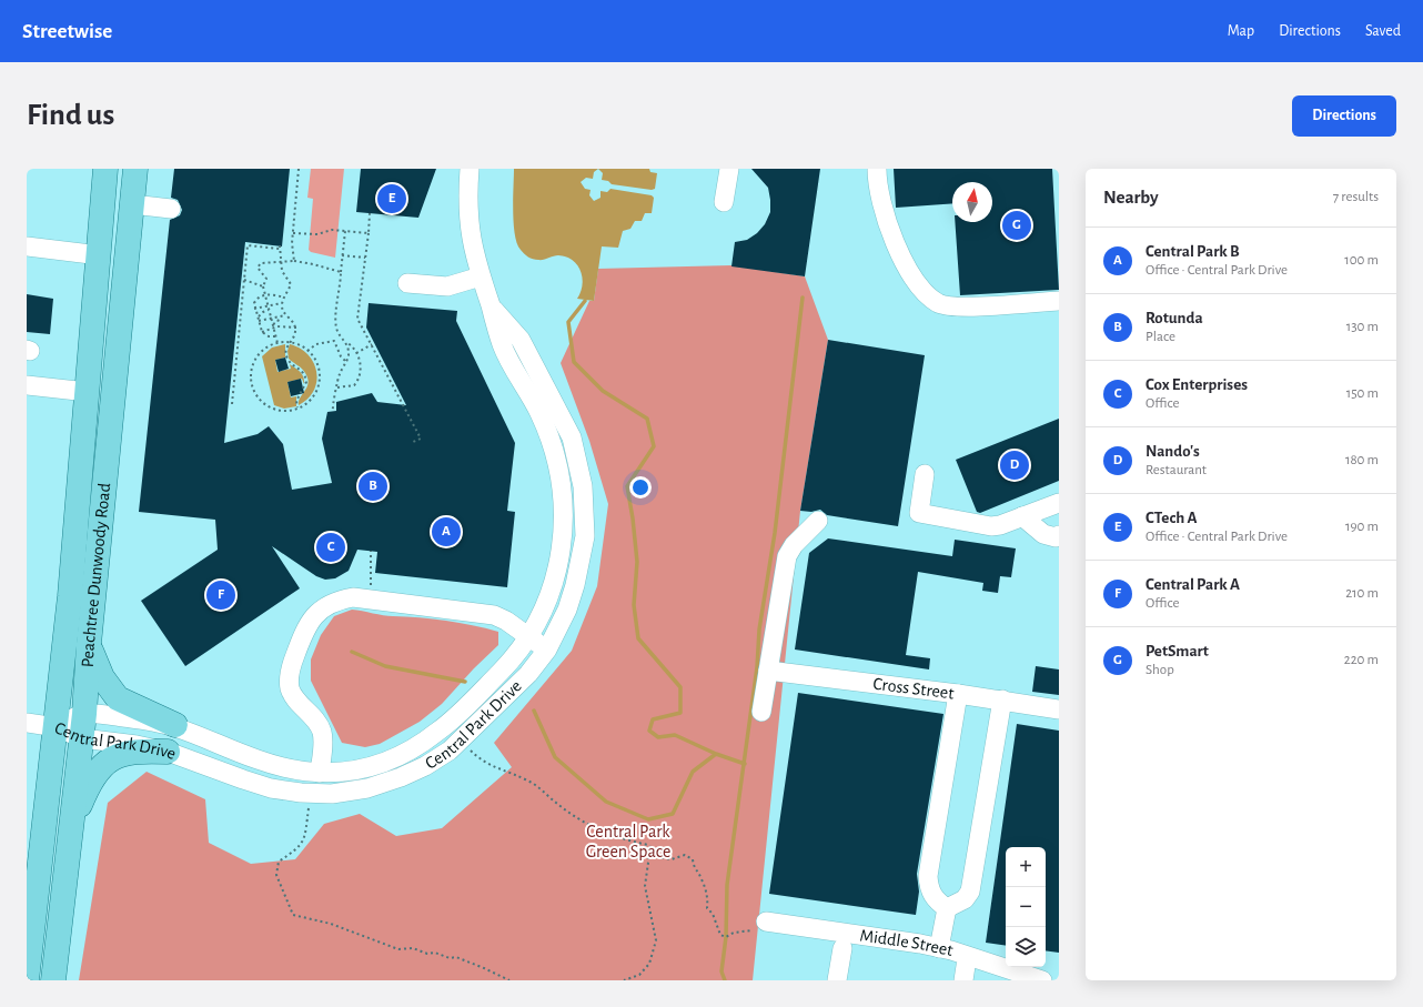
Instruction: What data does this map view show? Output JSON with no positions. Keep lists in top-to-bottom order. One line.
{"streets":{"main road":["Peachtree Dunwoody Road"],"street":["Cross Street","Central Park Drive","Middle Street"]},"crossings":[["Peachtree Dunwoody Road","Central Park Drive"]],"parks":["Central Park Green Space"],"north":"top","page":{"header":"Streetwise","nav":["Map","Directions","Saved"],"buttons":"Directions","title":"Find us","heading":["Nearby","7 results"],"pins":["E","G","D","B","A","C","F"],"list":[{"mark":"A","name":"Central Park B","note":"Office · Central Park Drive","value":"100 m"},{"mark":"B","name":"Rotunda","note":"Place","value":"130 m"},{"mark":"C","name":"Cox Enterprises","note":"Office","value":"150 m"},{"mark":"D","name":"Nando's","note":"Restaurant","value":"180 m"},{"mark":"E","name":"CTech A","note":"Office · Central Park Drive","value":"190 m"},{"mark":"F","name":"Central Park A","note":"Office","value":"210 m"},{"mark":"G","name":"PetSmart","note":"Shop","value":"220 m"}],"map_buttons":["+","−"]}}
